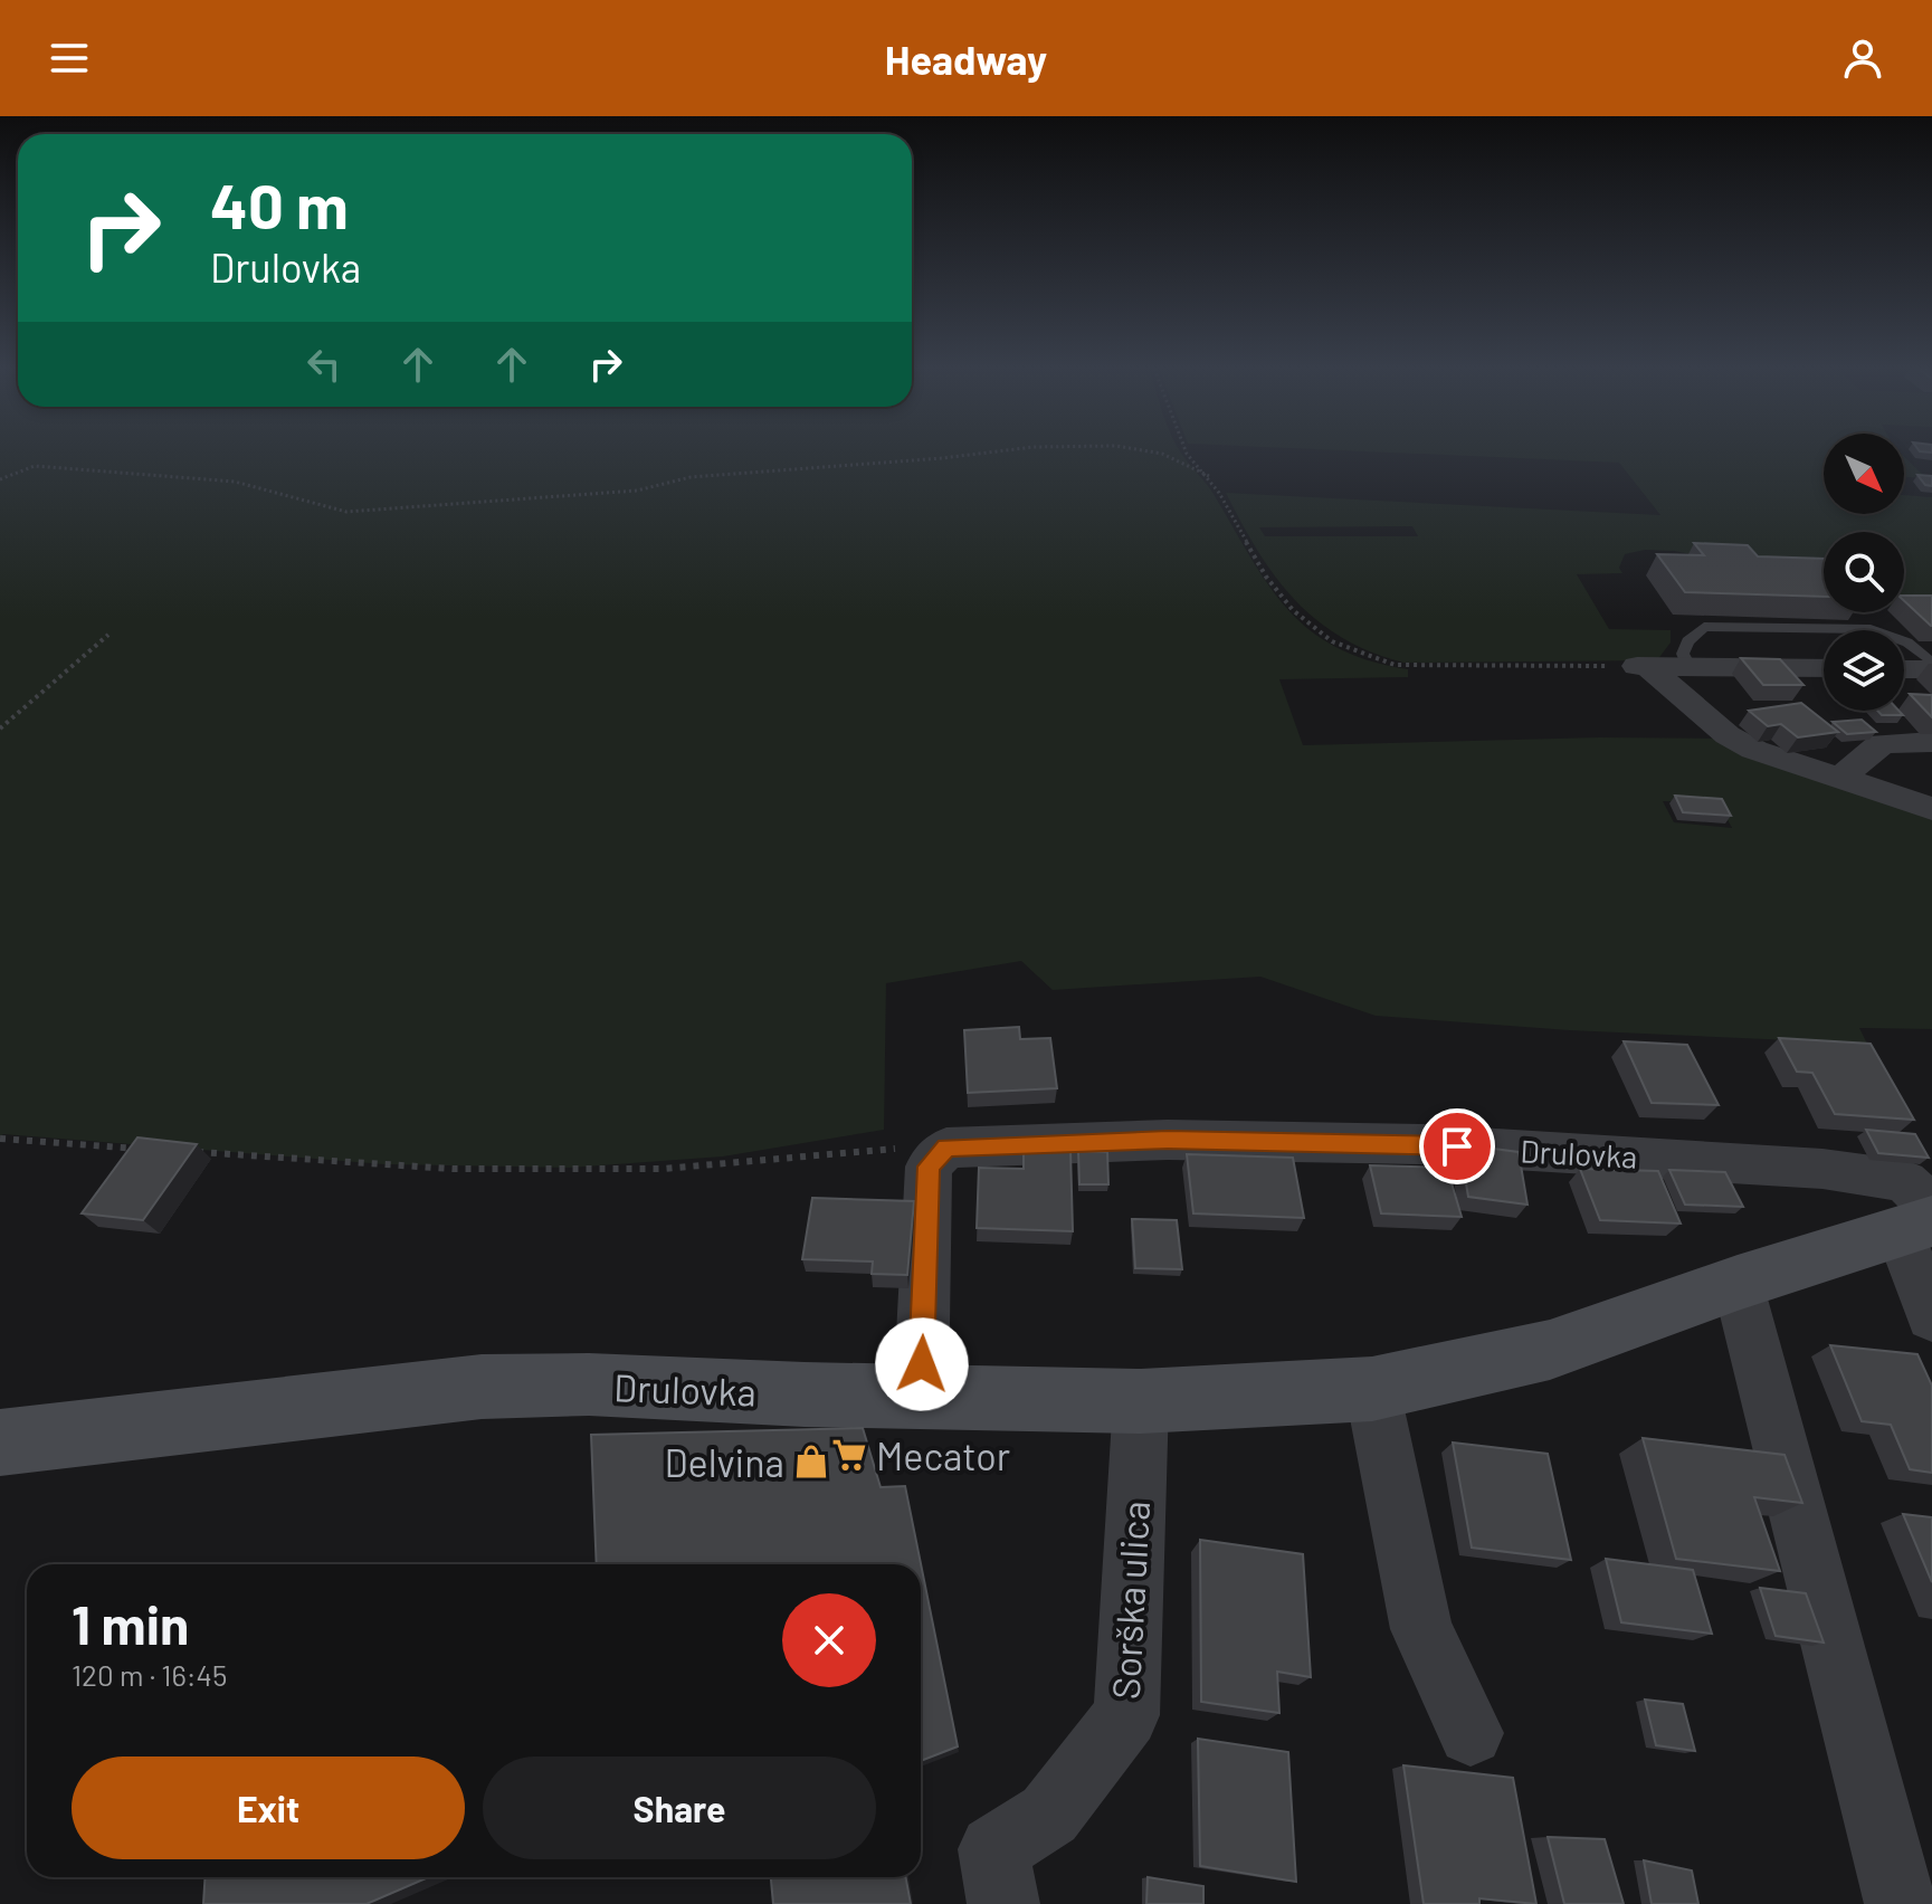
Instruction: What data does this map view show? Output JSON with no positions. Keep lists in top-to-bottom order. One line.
{"streets":{"street":["Drulovka","Sorška ulica"]},"crossings":[["Drulovka","Sorška ulica"]],"places":{"supermarket":["Mecator"],"shop":["Delvina"]},"north":"bottom right","page":{"header":"Headway","turn":["40 m","Drulovka"],"heading":["1 min","120 m · 16:45"],"buttons":["Exit","Share"]}}
